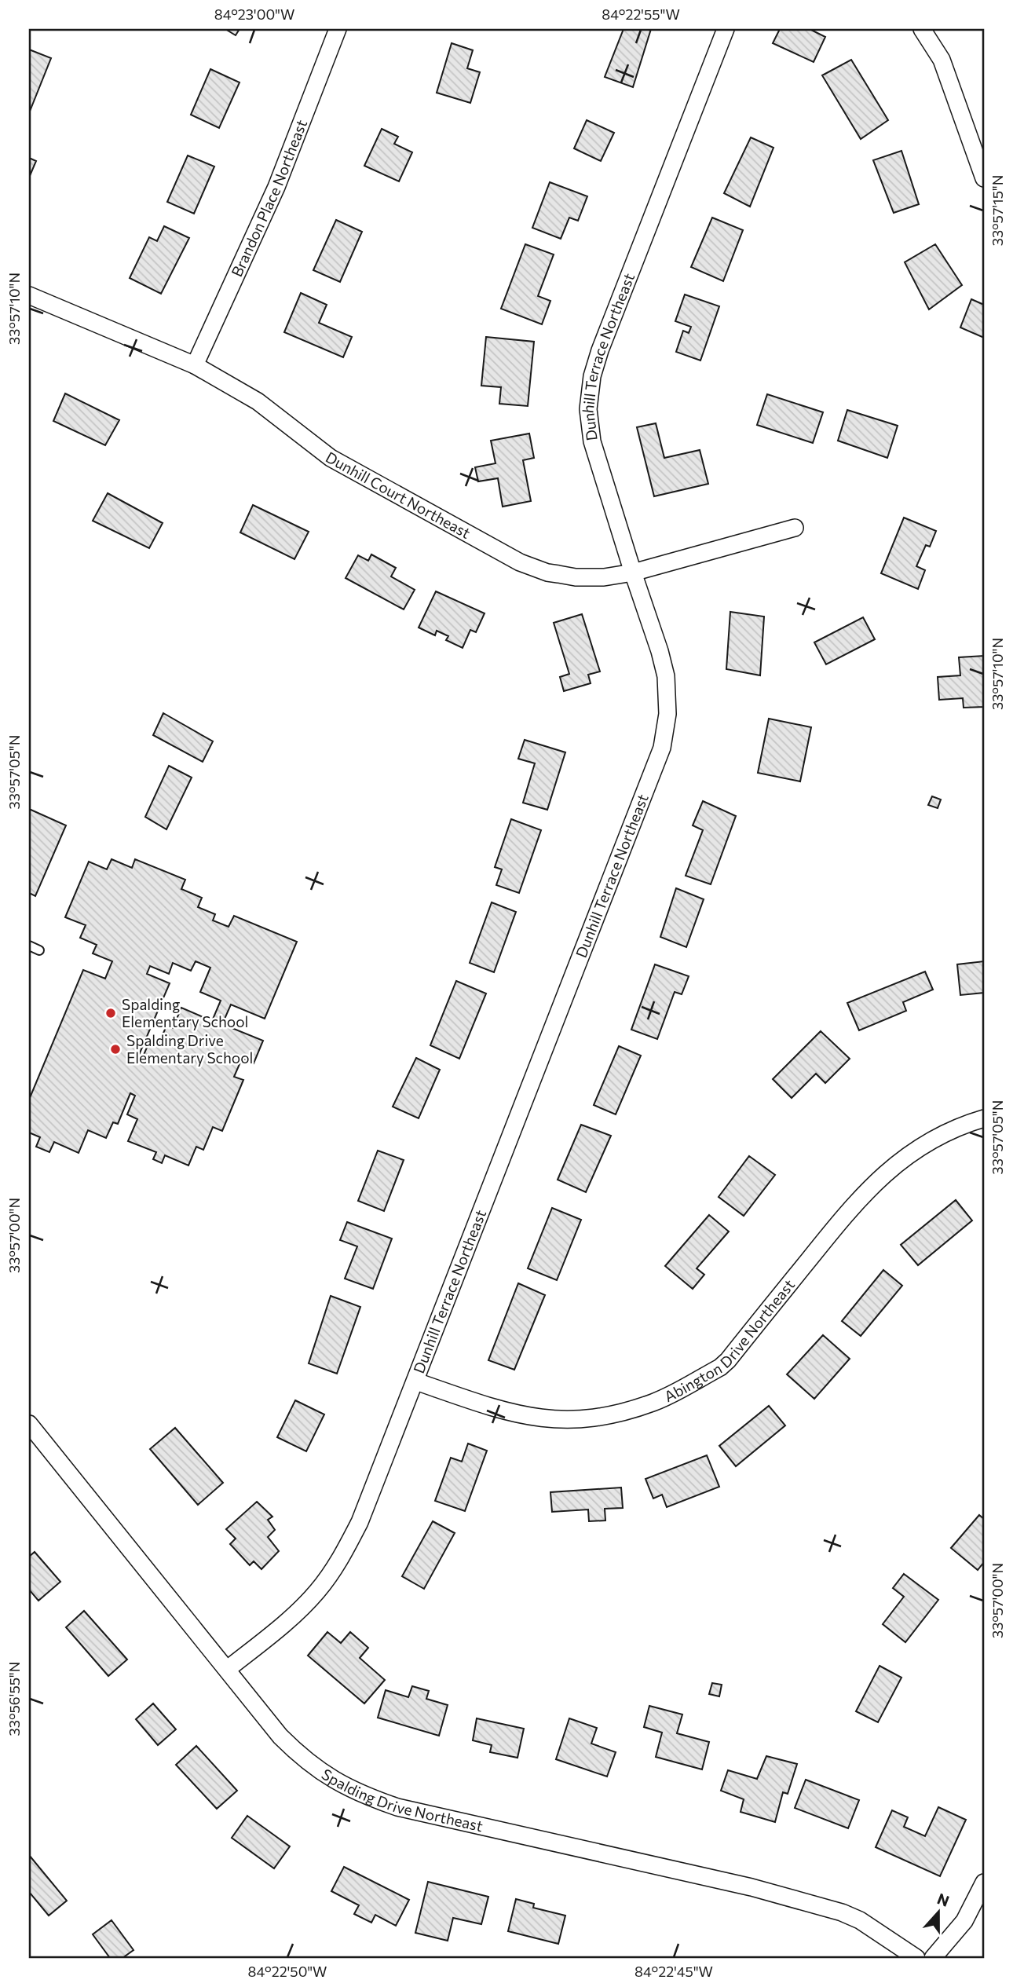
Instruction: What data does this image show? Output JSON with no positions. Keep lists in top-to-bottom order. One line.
{"streets":{"street":["Brandon Place Northeast","Dunhill Terrace Northeast","Dunhill Court Northeast","Abington Drive Northeast","Spalding Drive Northeast"]},"crossings":[["Brandon Place Northeast","Dunhill Court Northeast"],["Dunhill Terrace Northeast","Dunhill Court Northeast"],["Dunhill Terrace Northeast","Abington Drive Northeast"],["Dunhill Terrace Northeast","Spalding Drive Northeast"]],"places":["Spalding Elementary School","Spalding Drive Elementary School"],"north":"top","coordinates":["84°23'00\"W","84°22'55\"W","33°57'15\"N","33°57'10\"N","33°57'05\"N","33°57'00\"N","33°56'55\"N","84°22'50\"W","84°22'45\"W"]}
